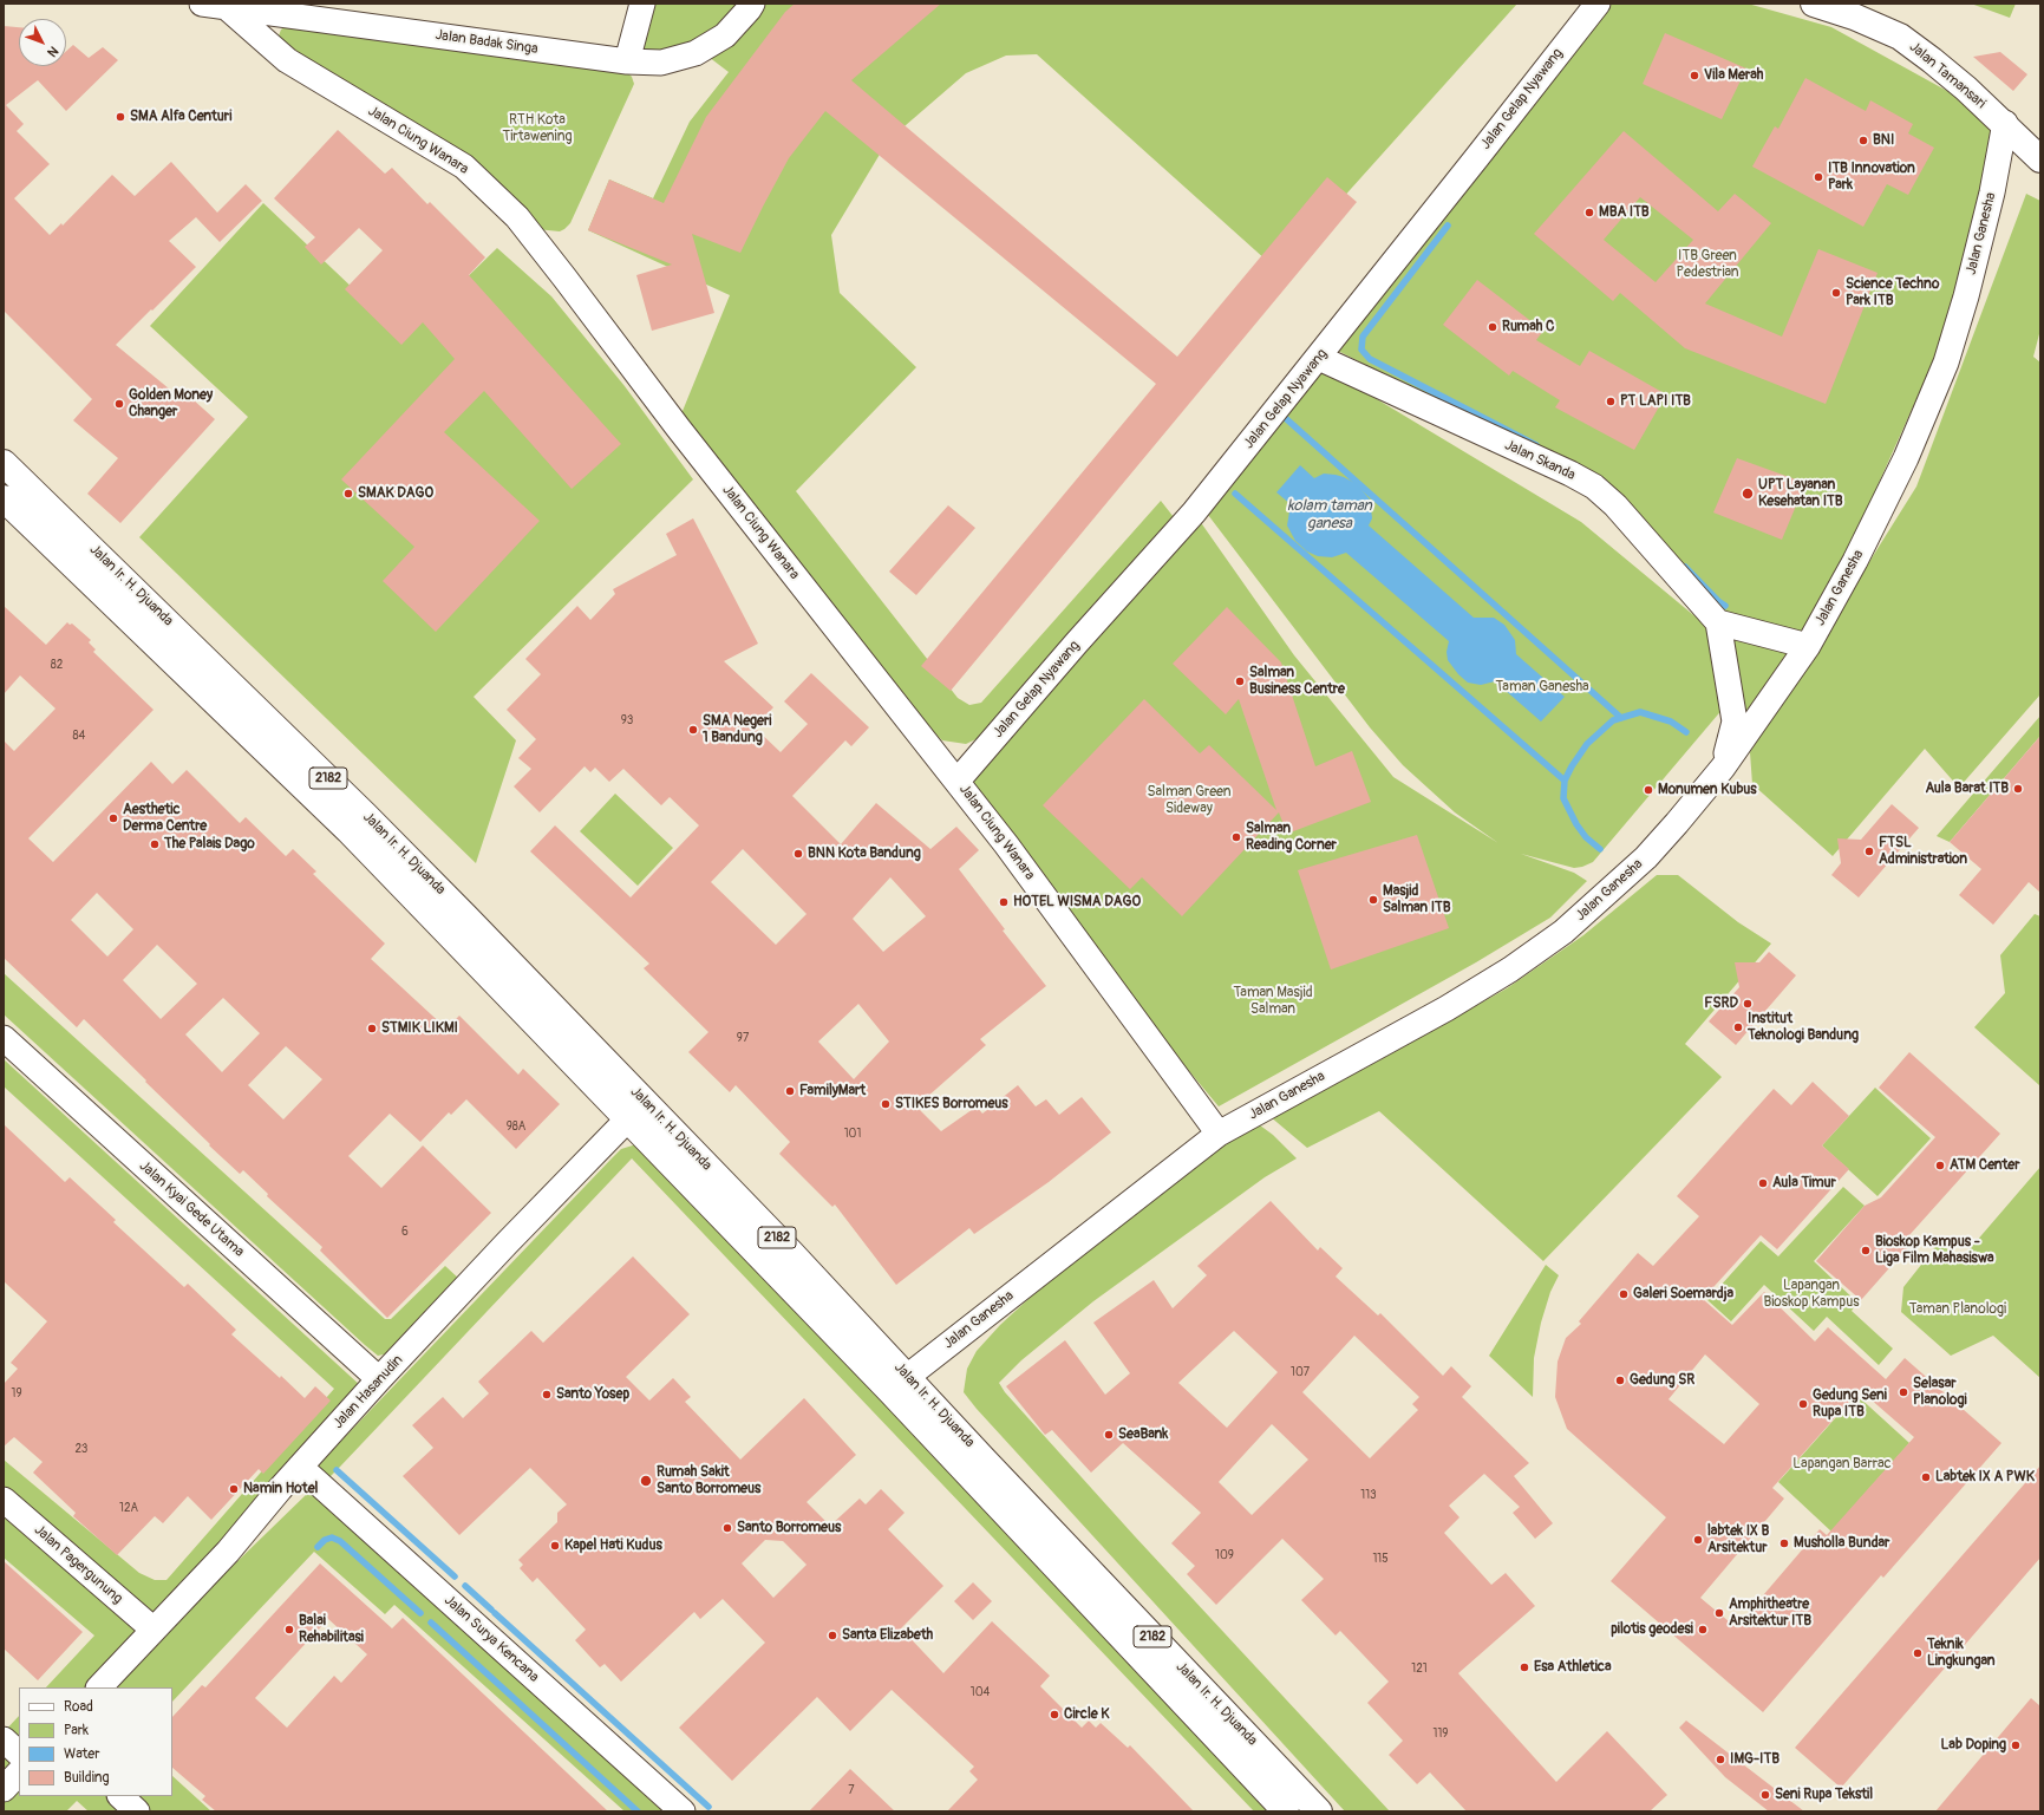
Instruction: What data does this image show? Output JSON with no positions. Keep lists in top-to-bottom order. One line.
{"streets":{"main road":["Jalan Tamansari","Jalan Ir. H. Djuanda","2182"],"street":["Jalan Badak Singa","Jalan Gelap Nyawang","Jalan Ciung Wanara","Jalan Ganesha","Jalan Skanda","Jalan Kyai Gede Utama","Jalan Hasanudin","Jalan Pagergunung","Jalan Surya Kencana"]},"crossings":[["Jalan Badak Singa","Jalan Ciung Wanara"],["Jalan Tamansari","Jalan Ganesha"],["Jalan Gelap Nyawang","Jalan Ciung Wanara"],["Jalan Gelap Nyawang","Jalan Skanda"],["Jalan Ciung Wanara","Jalan Ganesha"],["Jalan Ganesha","Jalan Ir. H. Djuanda"],["Jalan Ir. H. Djuanda","Jalan Hasanudin"],["Jalan Kyai Gede Utama","Jalan Hasanudin"],["Jalan Hasanudin","Jalan Pagergunung"],["Jalan Hasanudin","Jalan Surya Kencana"]],"water":["kolam taman ganesa"],"parks":["RTH Kota Tirtawening","ITB Green Pedestrian","Taman Ganesha","Salman Green Sideway","Taman Masjid Salman","Lapangan Bioskop Kampus","Taman Planologi","Lapangan Barrac"],"places":["Vila Merah","SMA Alfa Centuri","BNI","ITB Innovation Park","MBA ITB","Science Techno Park ITB","Rumah C","PT LAPI ITB","Golden Money Changer","SMAK DAGO","UPT Layanan Kesehatan ITB","Salman Business Centre","SMA Negeri 1 Bandung","Aula Barat ITB","Monumen Kubus","Aesthetic Derma Centre","Salman Reading Corner","The Palais Dago","FTSL Administration","BNN Kota Bandung","Masjid Salman ITB","HOTEL WISMA DAGO","FSRD","Institut Teknologi Bandung","STMIK LIKMI","FamilyMart","STIKES Borromeus","ATM Center","Aula Timur","Bioskop Kampus - Liga Film Mahasiswa","Galeri Soemardja","Gedung SR","Selasar Planologi","Santo Yosep","Gedung Seni Rupa ITB","SeaBank","Labtek IX A PWK","Rumah Sakit Santo Borromeus","Namin Hotel","Santo Borromeus","labtek IX B Arsitektur","Musholla Bundar","Kapel Hati Kudus","Amphitheatre Arsitektur ITB","Balai Rehabilitasi","pilotis geodesi","Santa Elizabeth","Teknik Lingkungan","Esa Athletica","Circle K","Lab Doping","IMG-ITB","Seni Rupa Tekstil"],"house_numbers":["82","93","84","97","98A","101","6","107","19","23","113","12A","109","115","121","104","119","7"],"legend":["Road","Park","Water","Building"],"north":"bottom right"}
